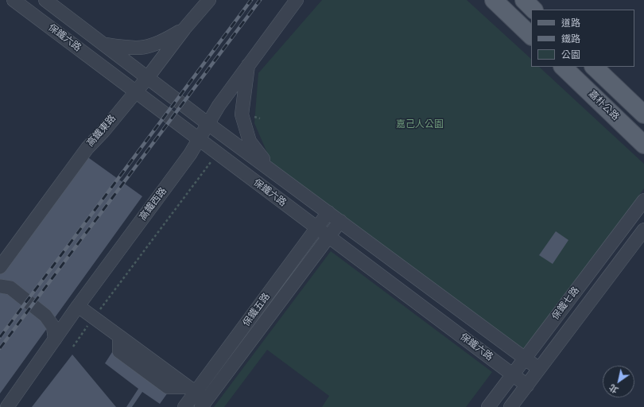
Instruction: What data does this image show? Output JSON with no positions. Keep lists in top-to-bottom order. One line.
{"streets":{"main road":["嘉朴公路"],"street":["保鐵六路","高鐵東路","高鐵西路","保鐵七路","保鐵五路"]},"crossings":[["保鐵六路","高鐵東路"],["保鐵六路","高鐵西路"],["保鐵六路","保鐵七路"],["保鐵六路","保鐵五路"]],"parks":["嘉己人公園"],"legend":["道路","鐵路","公園"],"north":"bottom left"}
